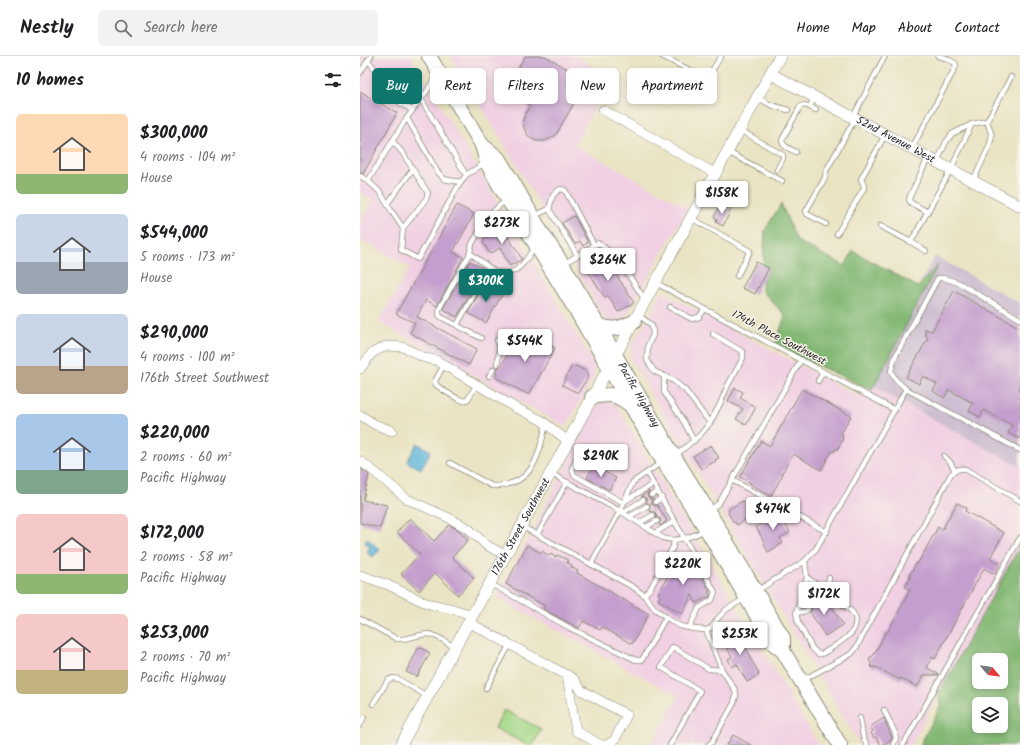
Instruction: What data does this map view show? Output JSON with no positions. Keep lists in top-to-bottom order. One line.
{"streets":{"highway":["Pacific Highway"],"street":["52nd Avenue West","176th Street Southwest"],"lane":["174th Place Southwest"]},"crossings":[["52nd Avenue West","176th Street Southwest"],["174th Place Southwest","176th Street Southwest"],["Pacific Highway","176th Street Southwest"]],"north":"bottom right","page":{"header":"Nestly","search":"Search here","nav":["Home","Map","About","Contact"],"heading":"10 homes","chip":["Buy","Rent","Filters","New","Apartment"],"list":[{"name":"$300,000","note":"4 rooms · 104 m² · House"},{"name":"$544,000","note":"5 rooms · 173 m² · House"},{"name":"$290,000","note":"4 rooms · 100 m² · 176th Street Southwest"},{"name":"$220,000","note":"2 rooms · 60 m² · Pacific Highway"},{"name":"$172,000","note":"2 rooms · 58 m² · Pacific Highway"},{"name":"$253,000","note":"2 rooms · 70 m² · Pacific Highway"}],"price":["$158K","$273K","$264K","$300K","$544K","$290K","$474K","$220K","$172K","$253K"]}}
